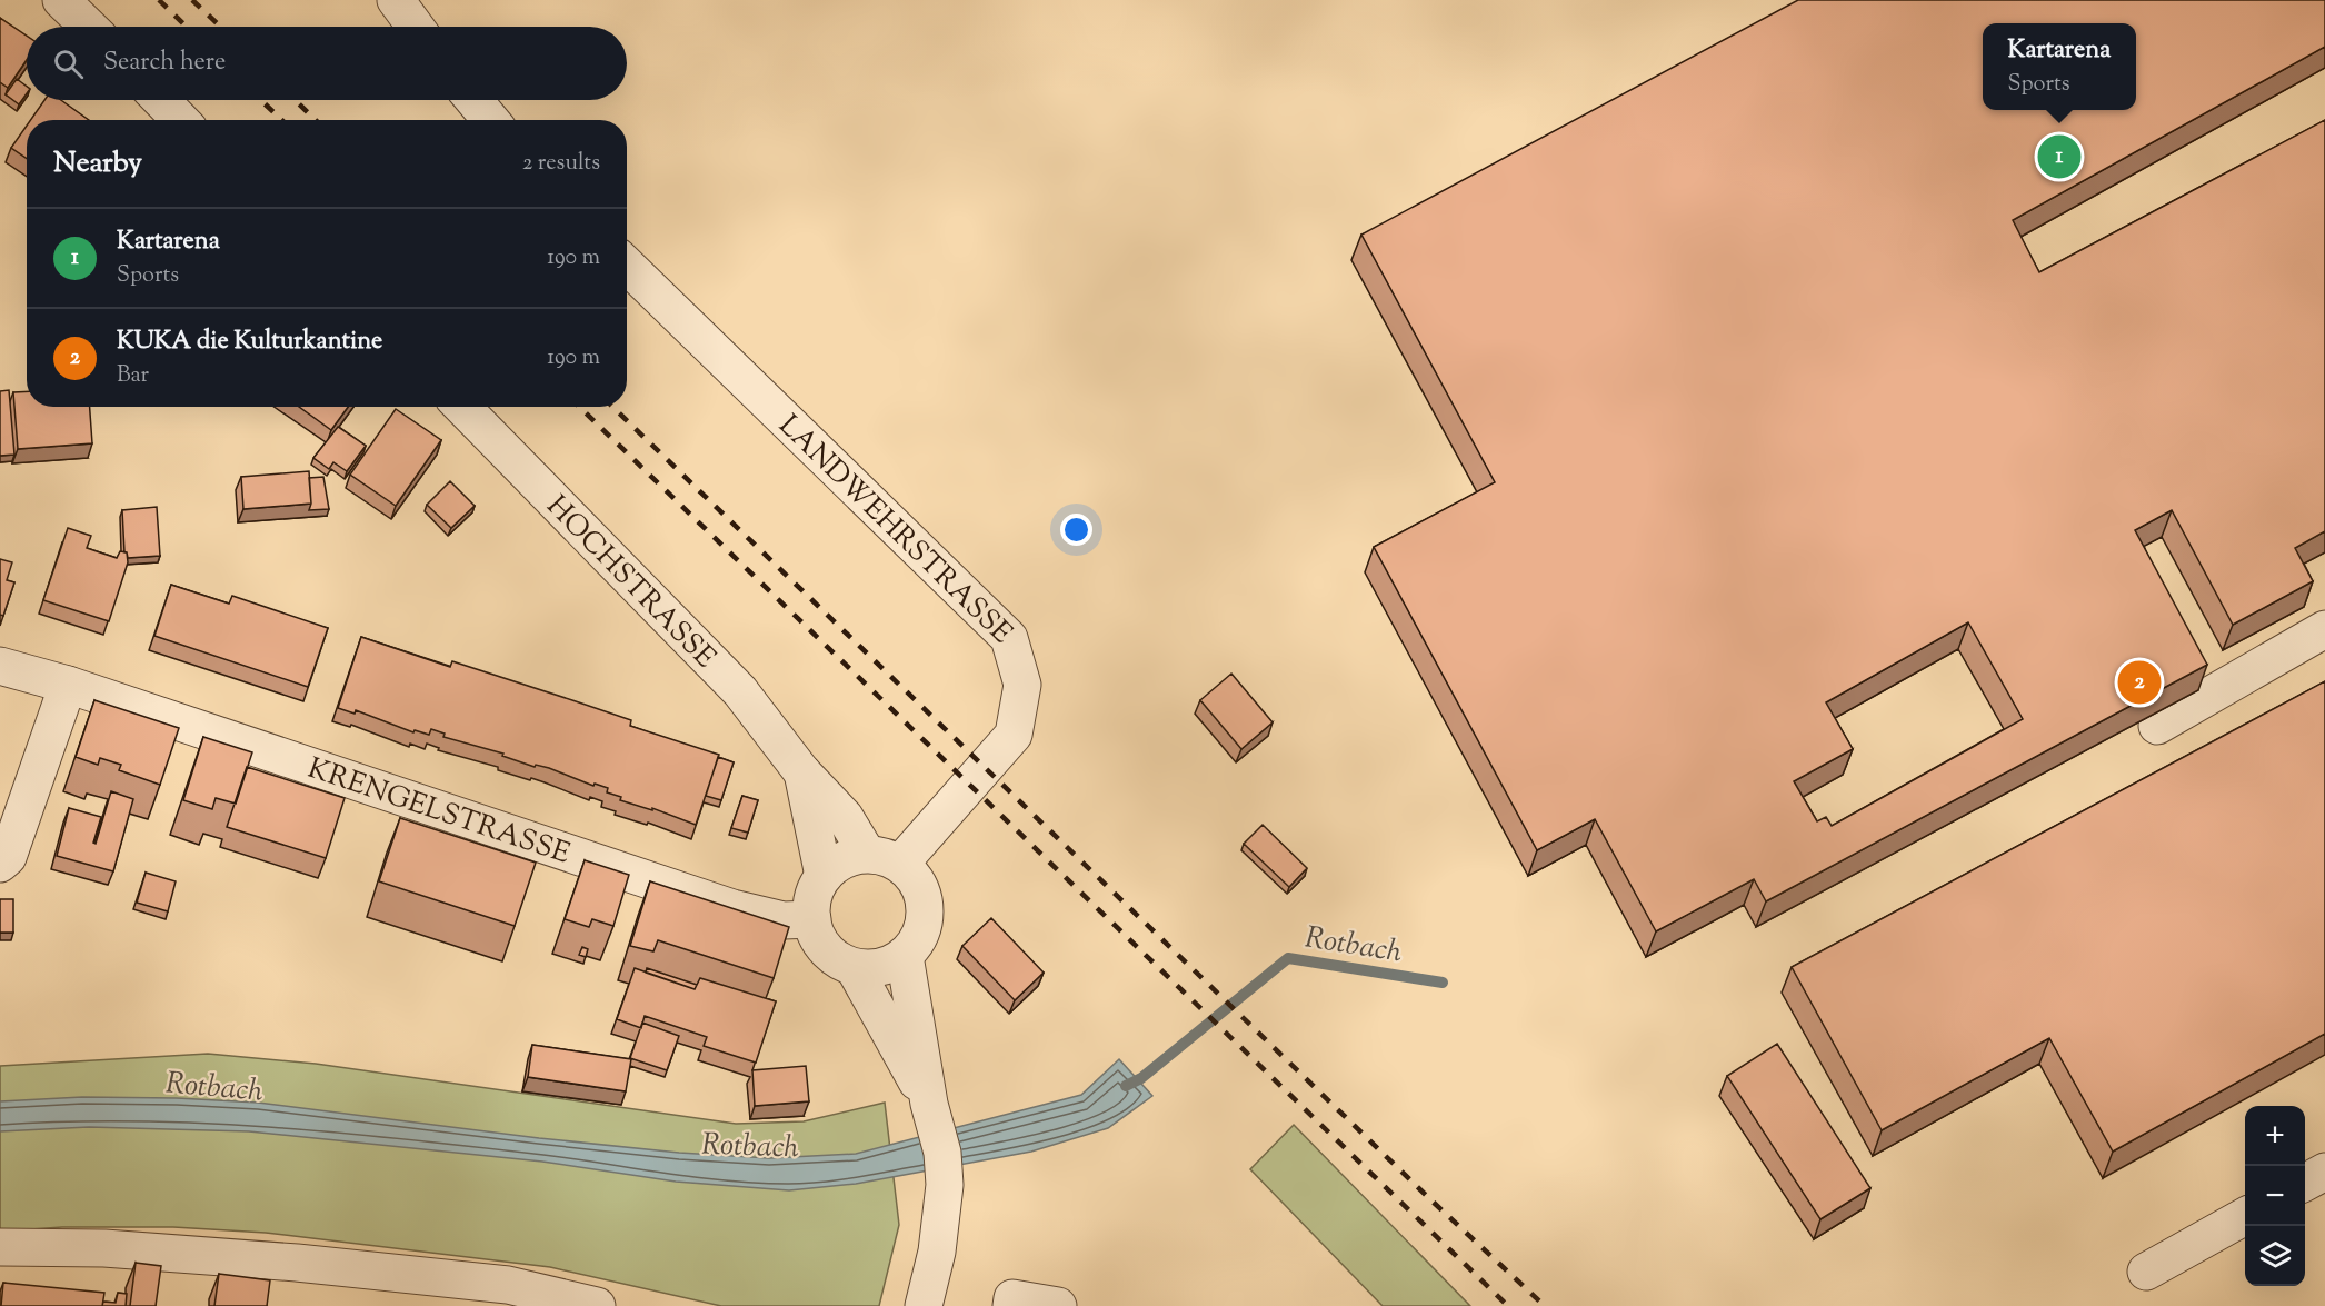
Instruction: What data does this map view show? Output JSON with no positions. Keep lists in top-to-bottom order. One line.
{"streets":{"street":["LANDWEHRSTRASSE","HOCHSTRASSE","KRENGELSTRASSE"]},"crossings":[["LANDWEHRSTRASSE","HOCHSTRASSE"],["LANDWEHRSTRASSE","KRENGELSTRASSE"],["HOCHSTRASSE","KRENGELSTRASSE"]],"water":["Rotbach"],"page":{"popup":["Kartarena","Sports"],"search":"Search here","heading":["Nearby","2 results"],"pins":["1","2"],"list":[{"mark":"1","name":"Kartarena","note":"Sports","value":"190 m"},{"mark":"2","name":"KUKA die Kulturkantine","note":"Bar","value":"190 m"}],"map_buttons":["+","−"]}}
